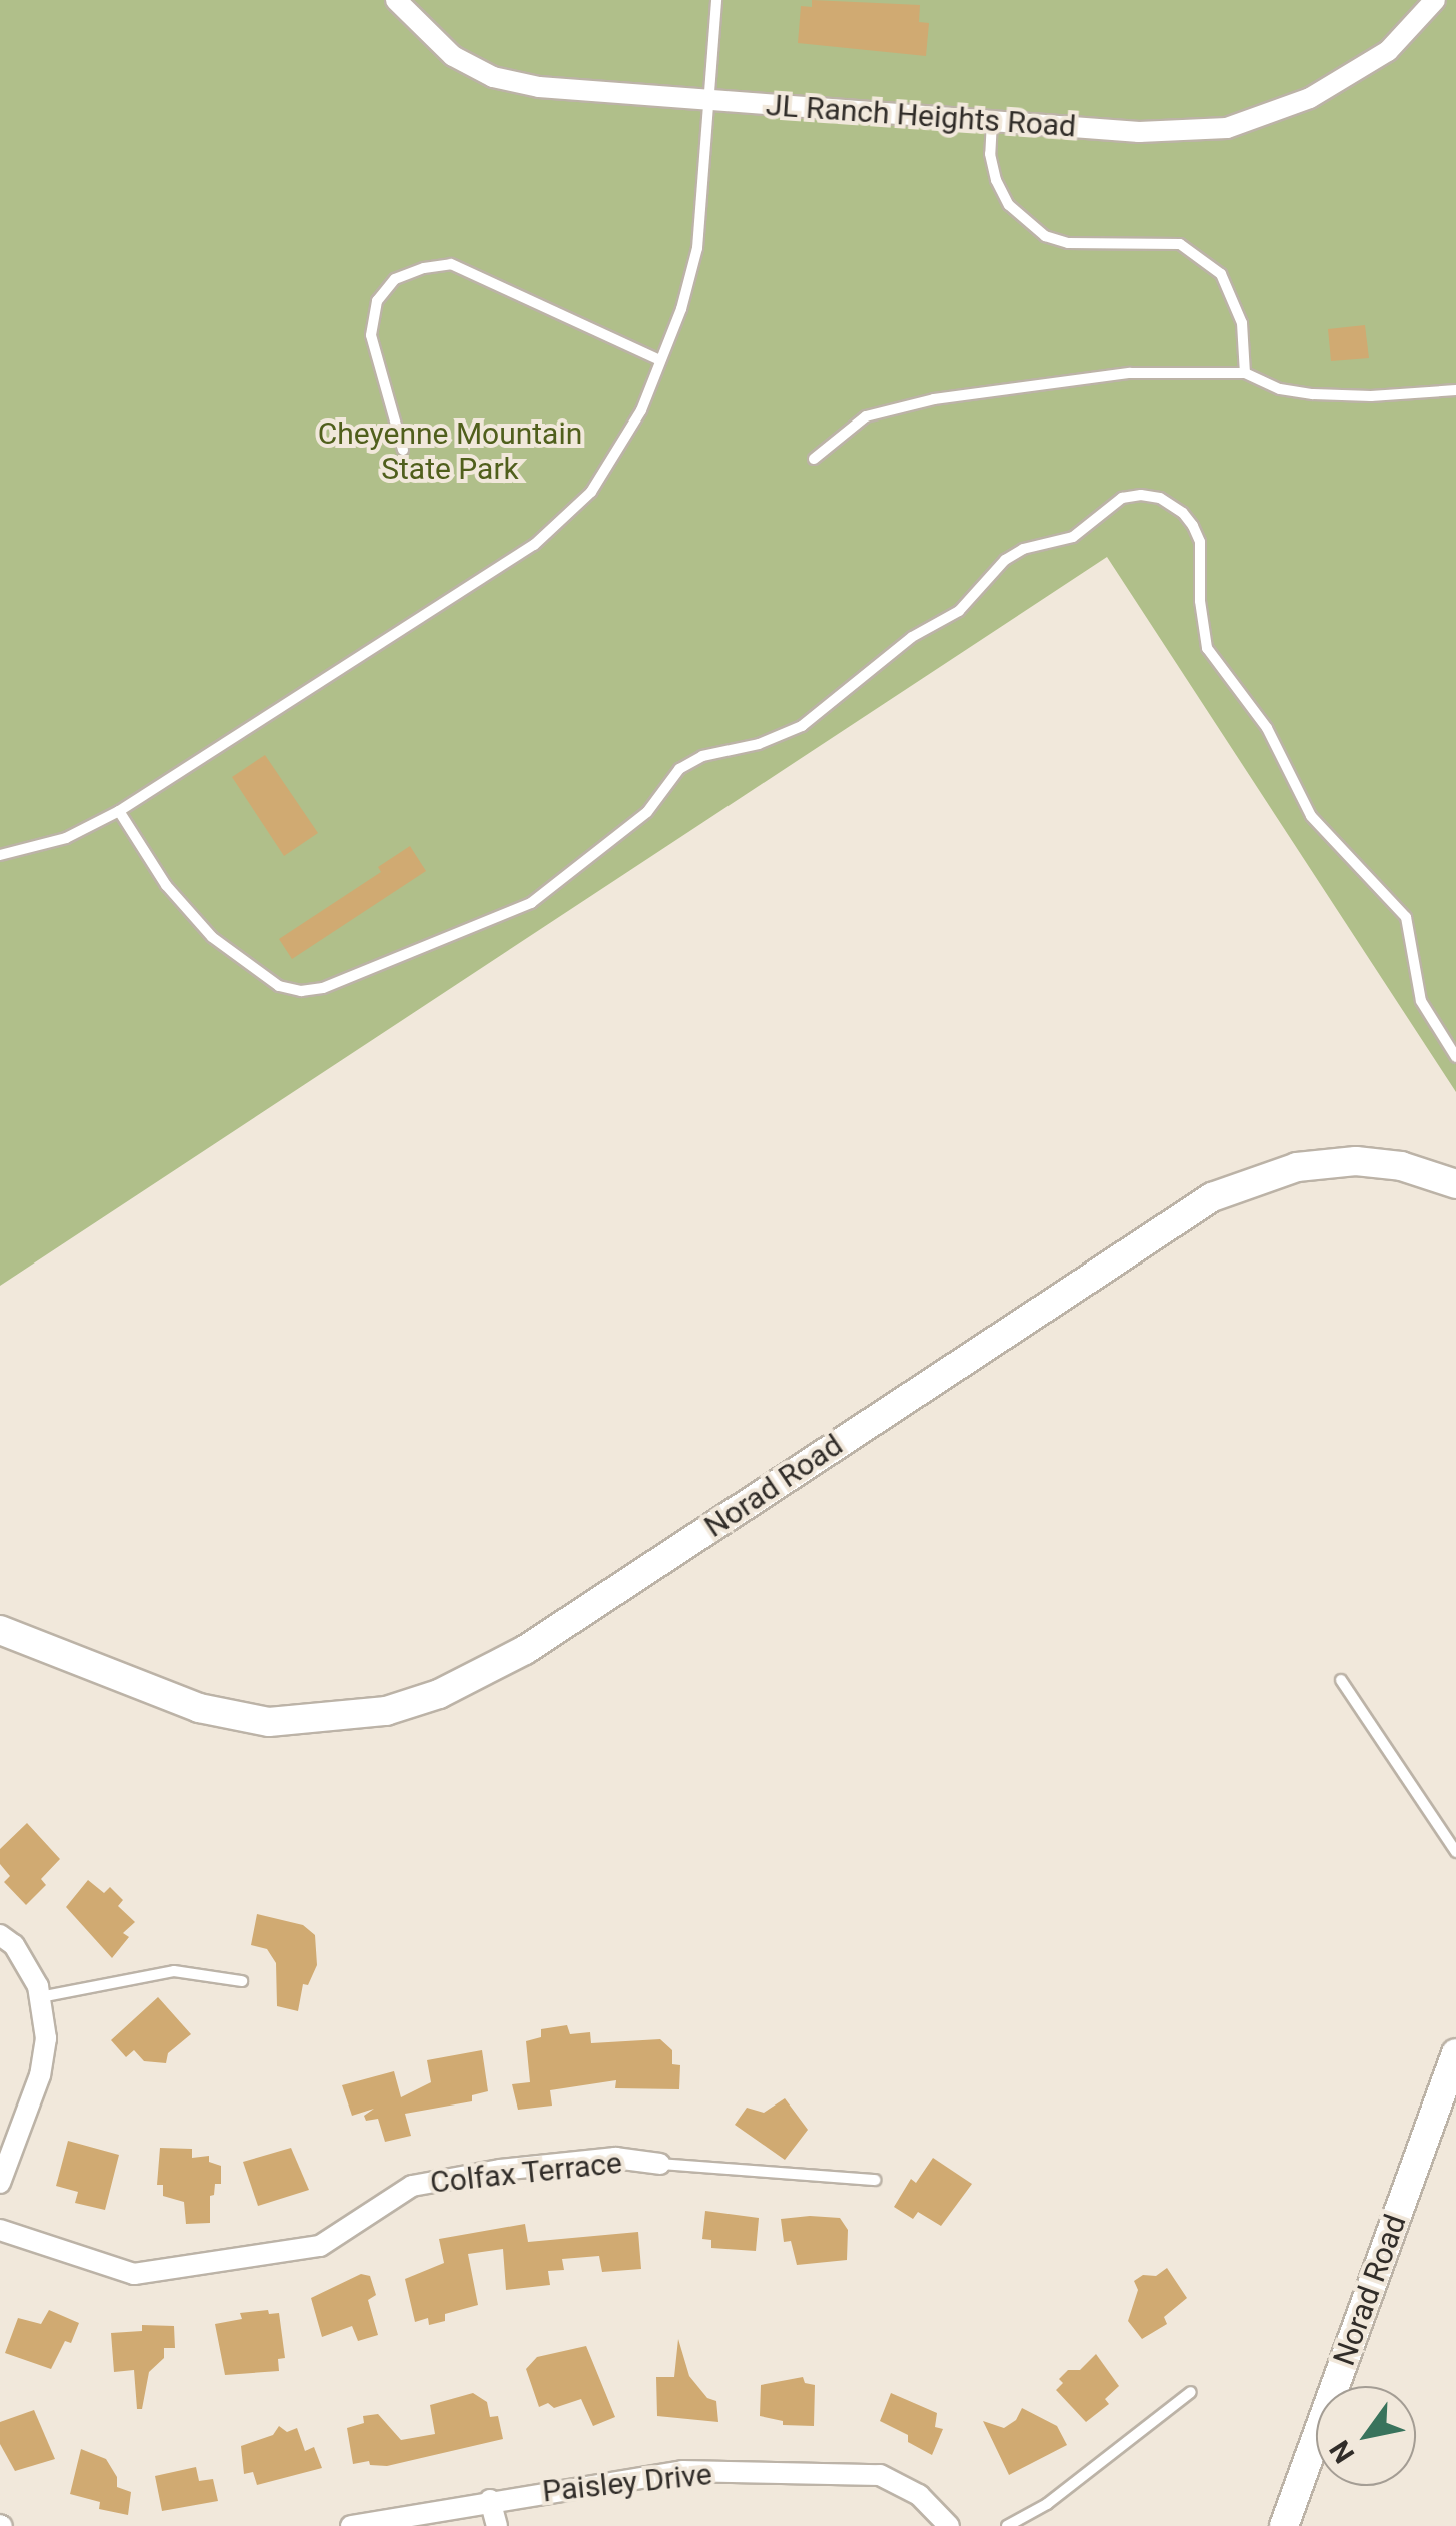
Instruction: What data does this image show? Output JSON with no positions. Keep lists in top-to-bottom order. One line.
{"streets":{"street":["JL Ranch Heights Road","Norad Road","Colfax Terrace","Paisley Drive"]},"parks":["Cheyenne Mountain State Park"],"north":"bottom left"}
